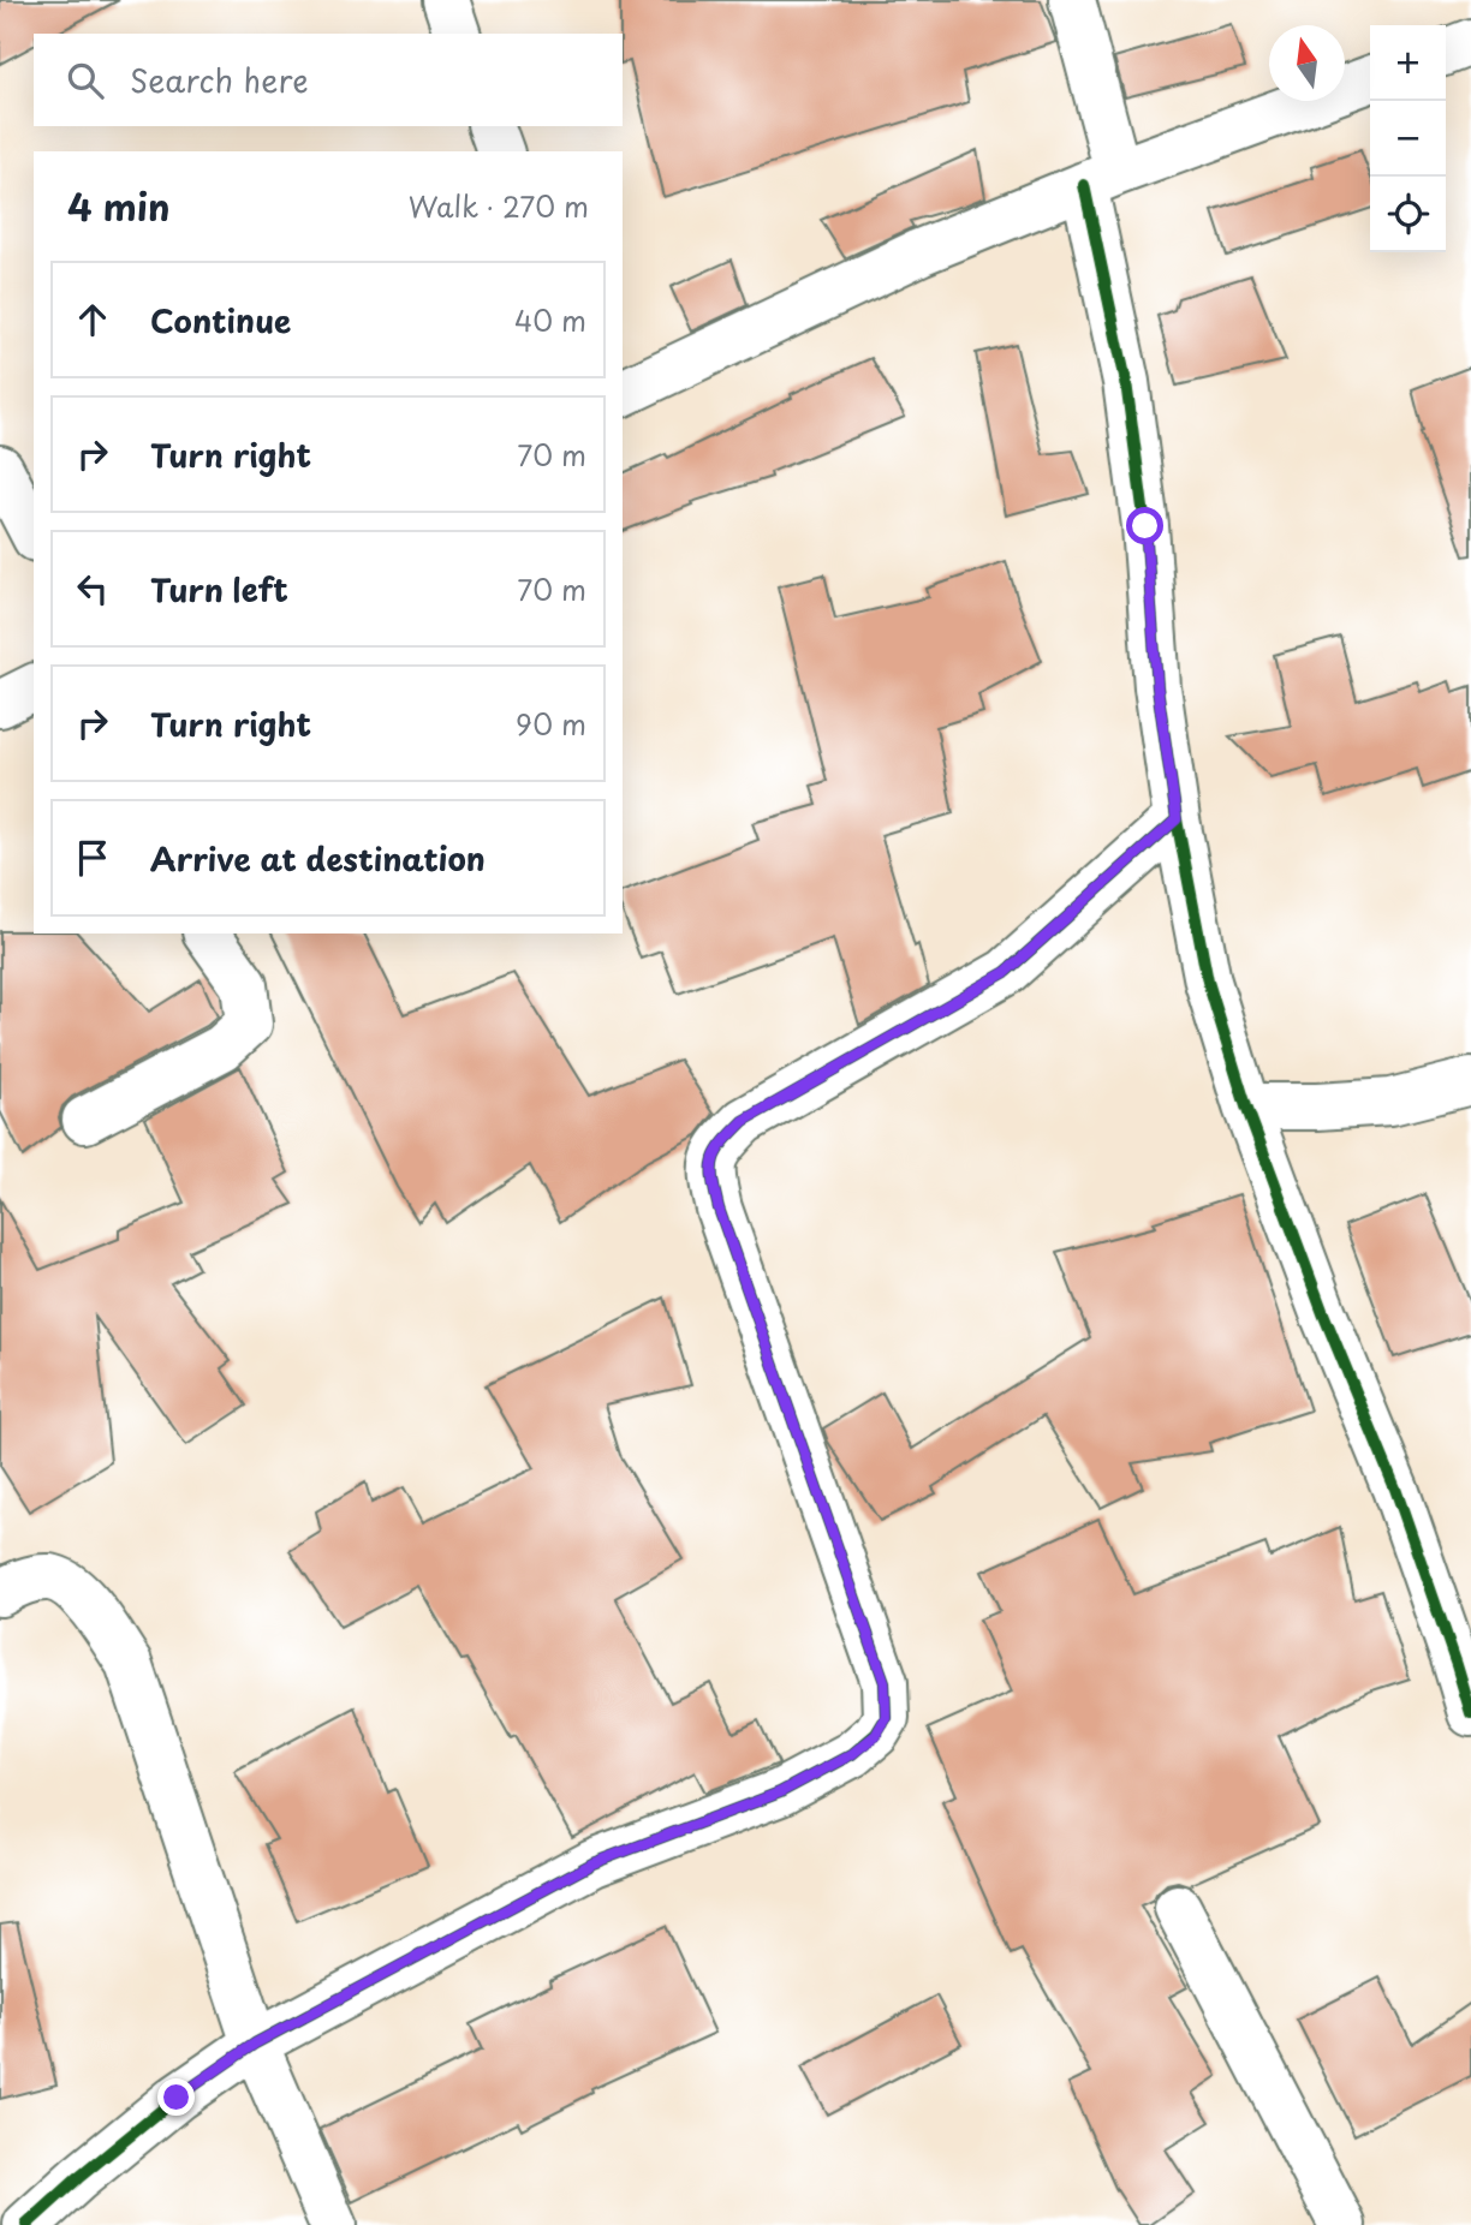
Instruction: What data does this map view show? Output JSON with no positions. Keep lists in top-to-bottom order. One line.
{"north":"top","page":{"map_buttons":["+","−"],"search":"Search here","heading":["4 min","Walk · 270 m"],"list":[["Continue","40 m"],["Turn right","70 m"],["Turn left","70 m"],["Turn right","90 m"],"Arrive at destination"]}}
